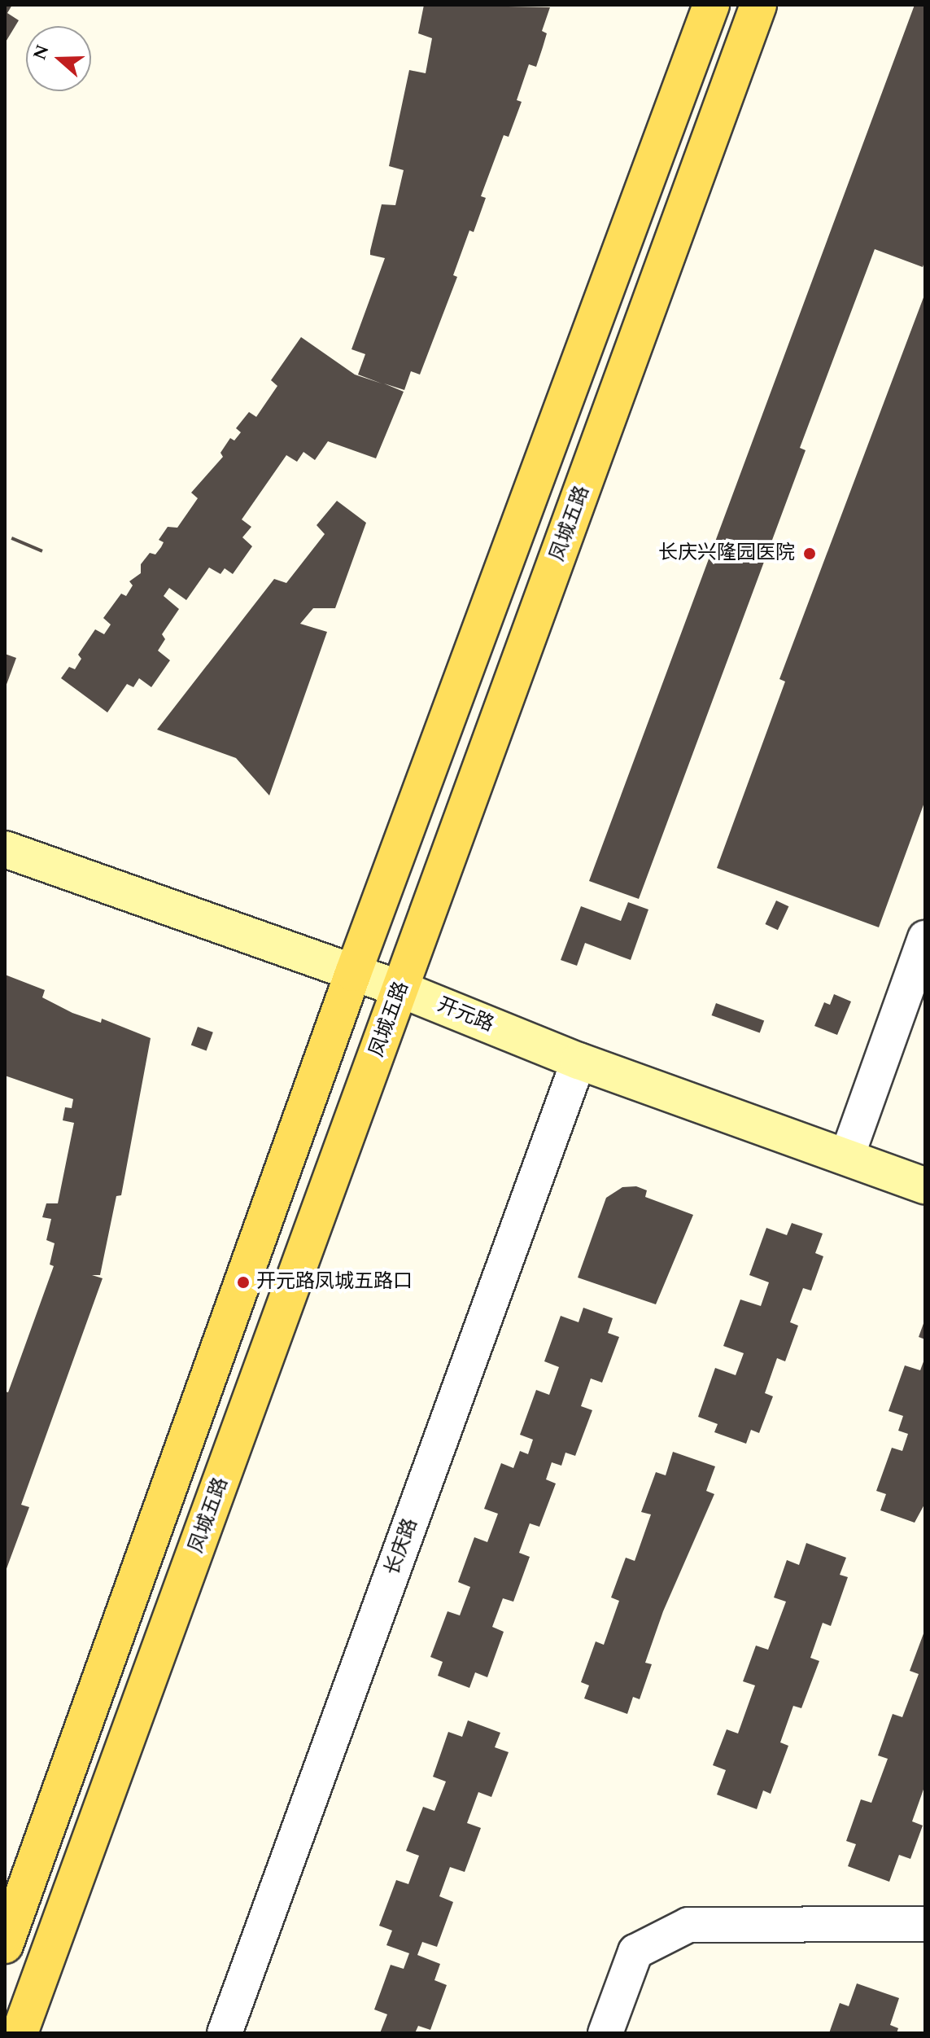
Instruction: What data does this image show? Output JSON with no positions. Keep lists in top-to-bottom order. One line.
{"streets":{"main road":["凤城五路"],"street":["开元路","长庆路"]},"crossings":[["凤城五路","开元路"],["开元路","长庆路"]],"places":["长庆兴隆园医院","开元路凤城五路口"],"north":"left"}
